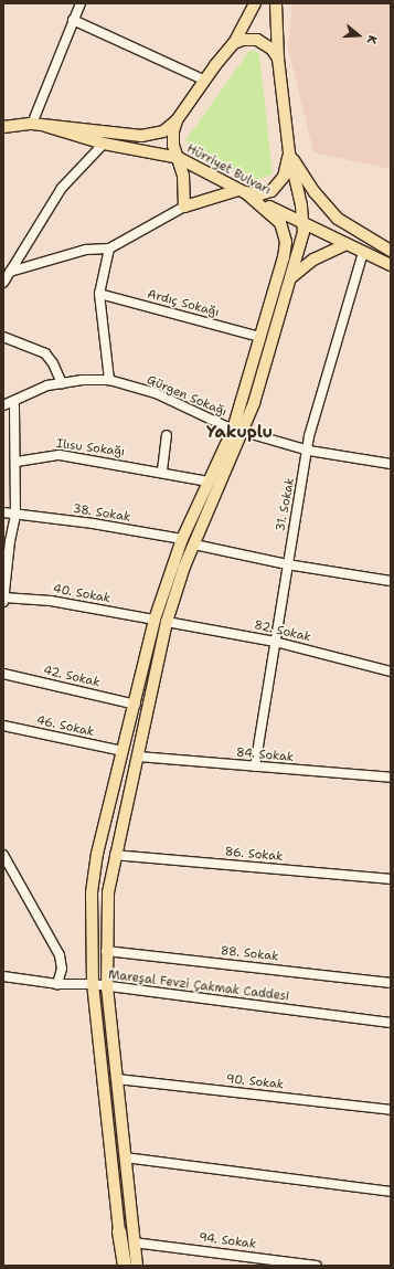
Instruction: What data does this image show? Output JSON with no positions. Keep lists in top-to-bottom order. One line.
{"streets":{"main road":["Hürriyet Bulvarı"],"street":["Ardıç Sokağı","Gürgen Sokağı","Ilısu Sokağı","31. Sokak","38. Sokak","40. Sokak","82. Sokak","42. Sokak","46. Sokak","84. Sokak","86. Sokak","88. Sokak","Mareşal Fevzi Çakmak Caddesi","90. Sokak","94. Sokak"]},"crossings":[["Hürriyet Bulvarı","31. Sokak"],["Gürgen Sokağı","31. Sokak"],["31. Sokak","82. Sokak"],["31. Sokak","84. Sokak"]],"districts":["Yakuplu"],"north":"right"}
